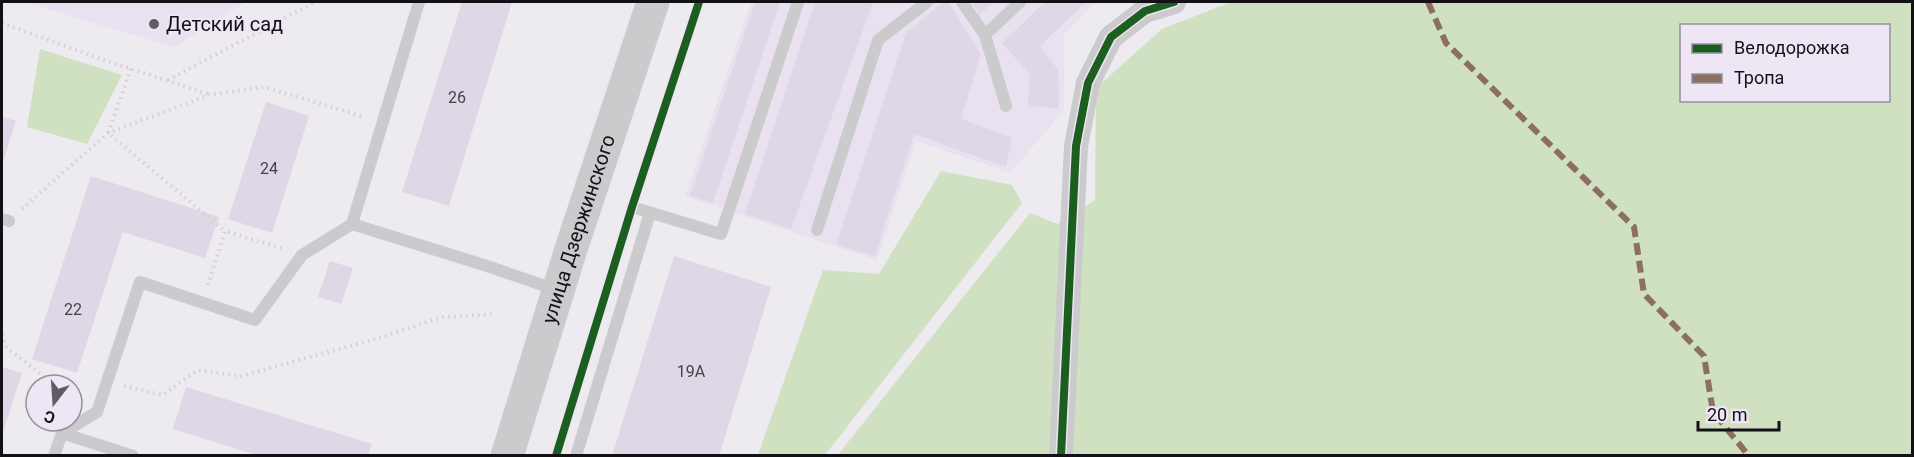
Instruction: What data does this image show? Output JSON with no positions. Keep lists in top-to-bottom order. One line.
{"streets":{"main road":["улица Дзержинского"]},"places":["Детский сад"],"house_numbers":["26","24","22","19А"],"legend":["Велодорожка","Тропа"],"scale_bar":"20 m","north":"bottom"}
